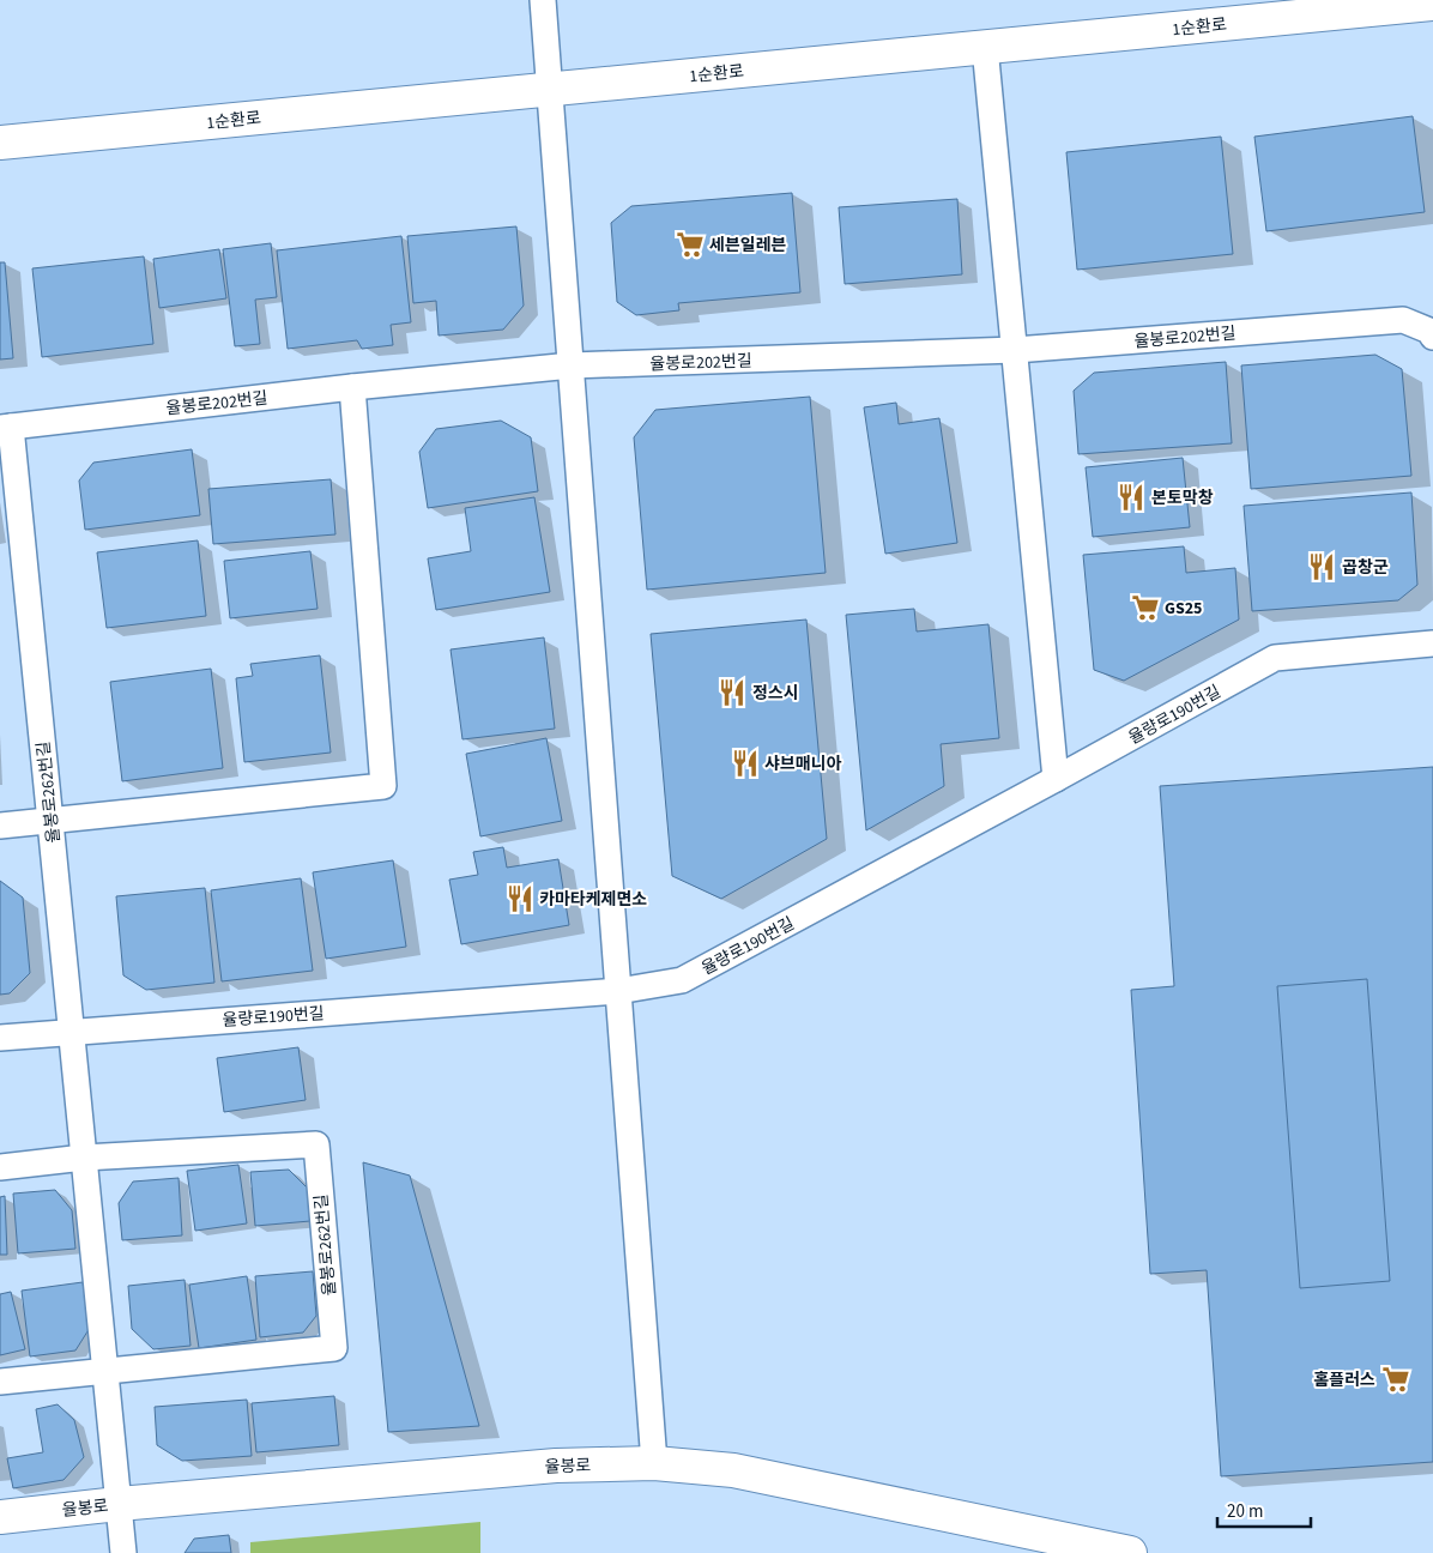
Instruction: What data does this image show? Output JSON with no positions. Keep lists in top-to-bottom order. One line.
{"streets":{"main road":["1순환로","율봉로"],"street":["율봉로202번길","율량로190번길","율봉로262번길"]},"crossings":[["율봉로202번길","율봉로262번길"],["율량로190번길","율봉로262번길"],["율봉로262번길","율봉로"]],"places":{"supermarket":["세븐일레븐","GS25","홈플러스"],"restaurant":["본토막창","곱창군","정스시","샤브매니아","카마타케제면소"]},"scale_bar":"20 m"}
